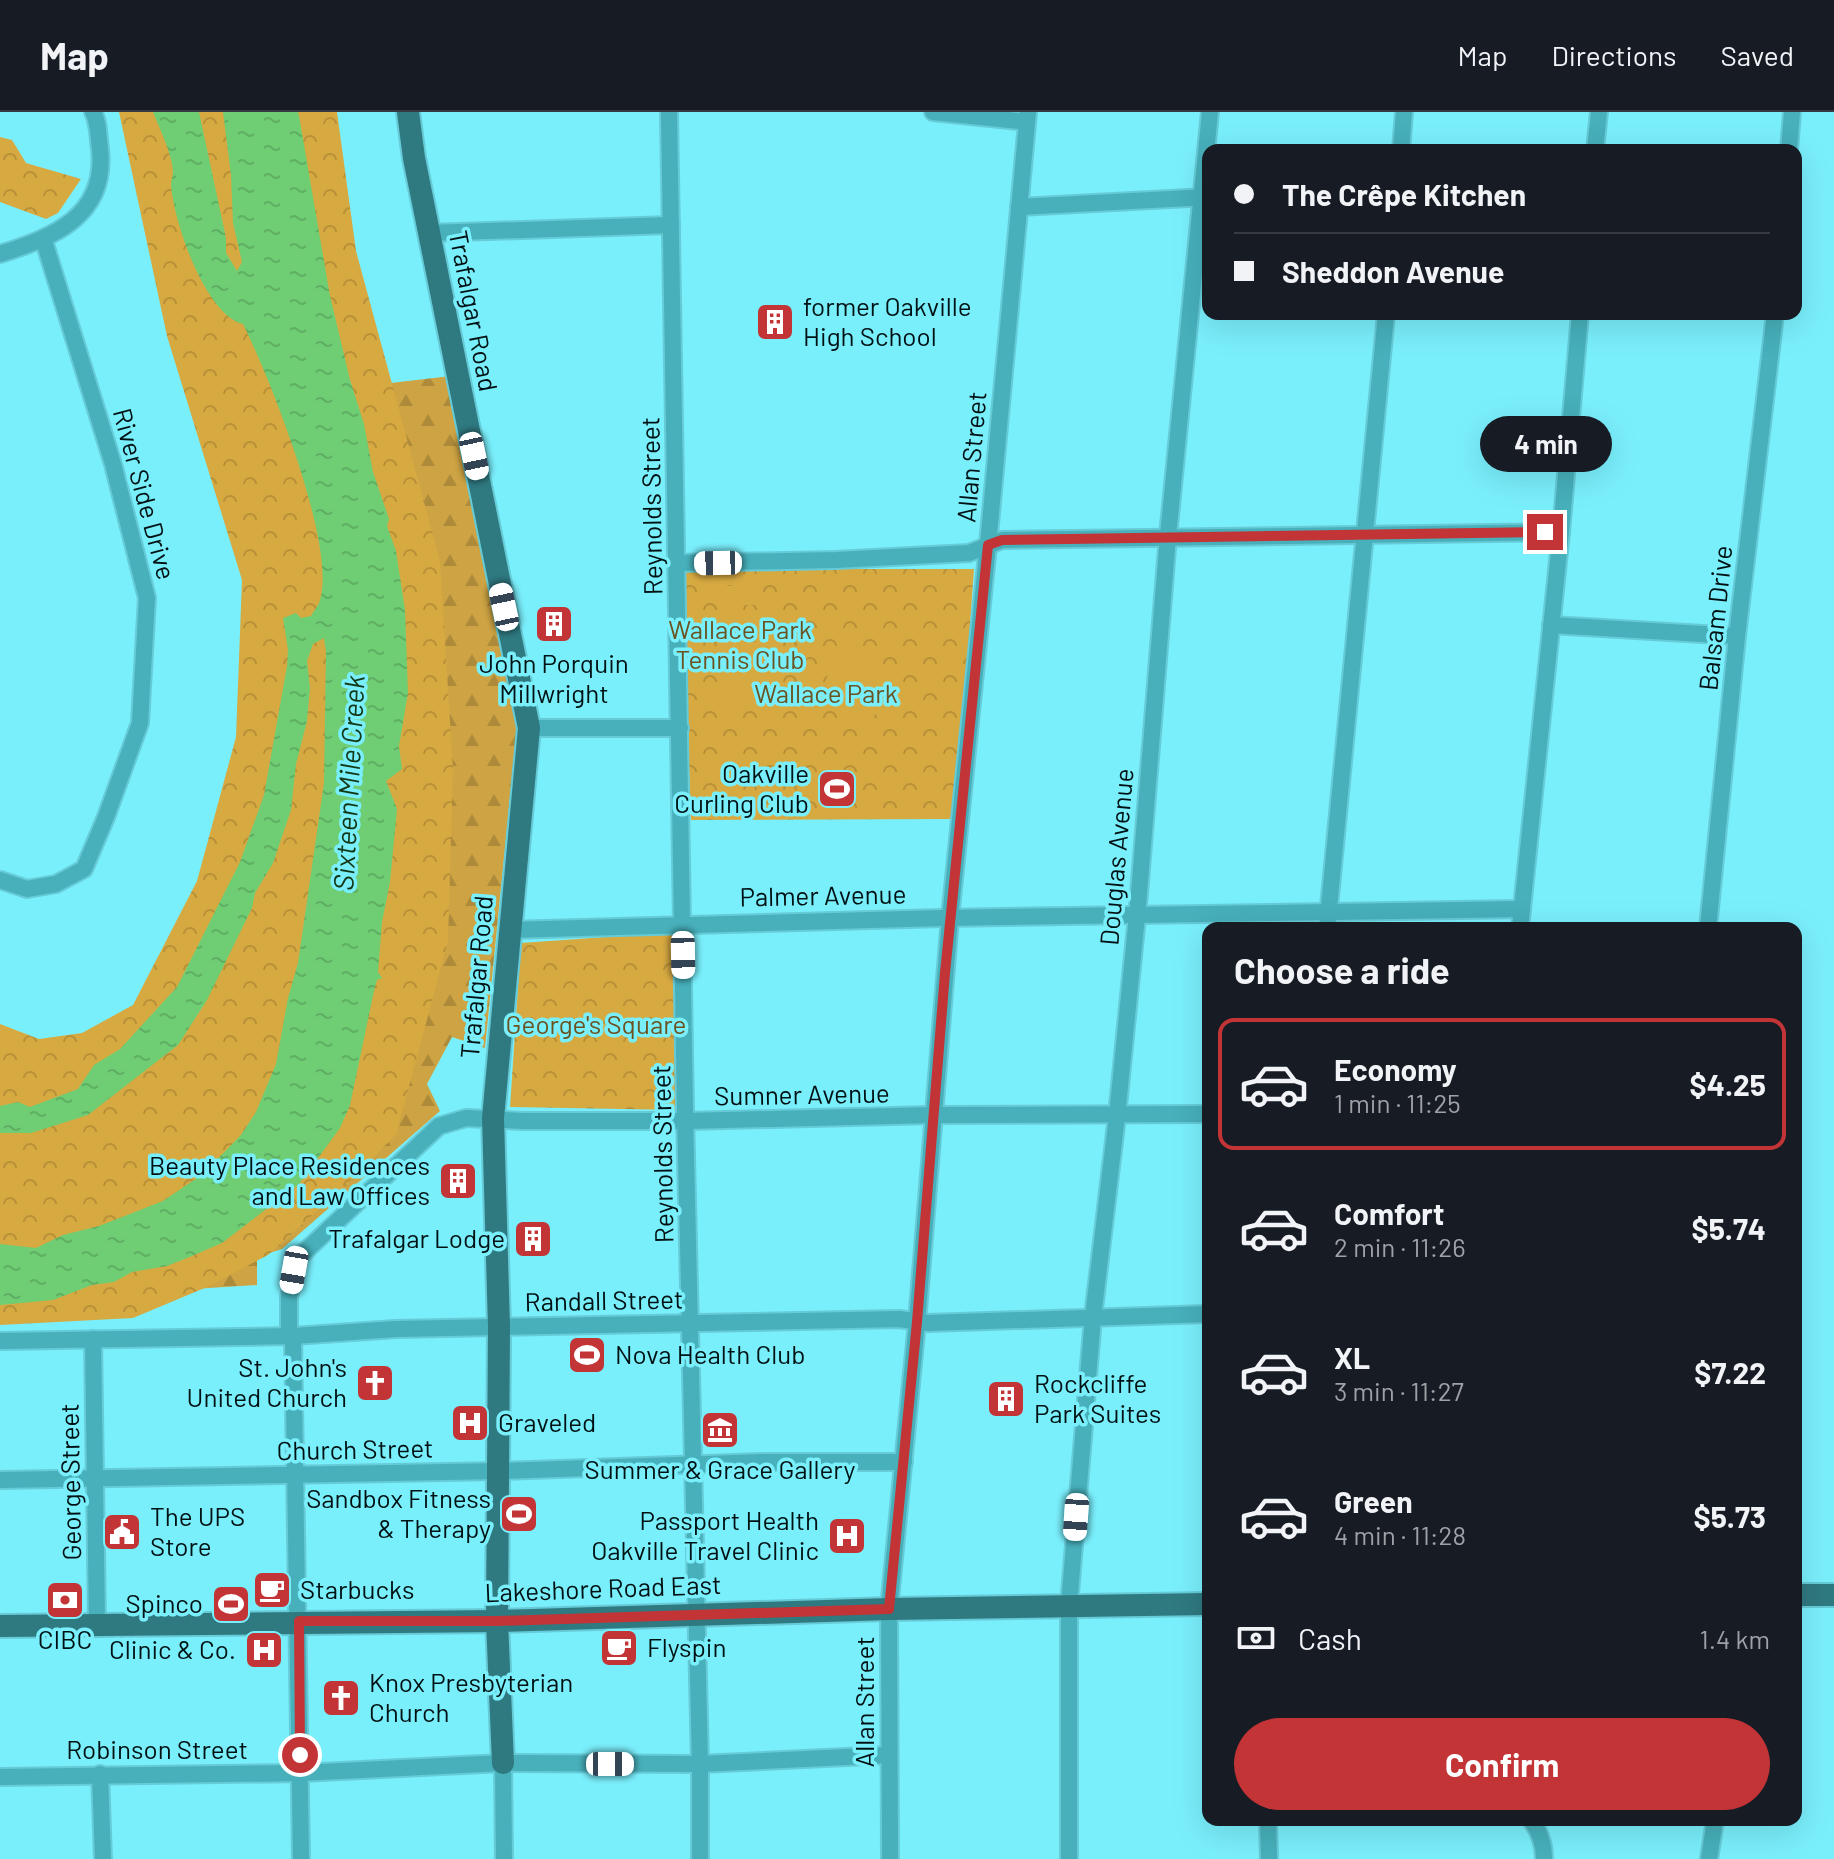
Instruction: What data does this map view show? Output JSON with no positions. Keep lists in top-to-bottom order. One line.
{"streets":{"main road":["Trafalgar Road","Lakeshore Road East"],"street":["Allan Street","River Side Drive","Reynolds Street","Balsam Drive","Douglas Avenue","Palmer Avenue","Sumner Avenue","Randall Street","Church Street","George Street","Robinson Street"]},"crossings":[["Trafalgar Road","Palmer Avenue"],["Trafalgar Road","Sumner Avenue"],["Trafalgar Road","Randall Street"],["Trafalgar Road","Church Street"],["Trafalgar Road","Lakeshore Road East"],["Trafalgar Road","Robinson Street"],["Allan Street","Palmer Avenue"],["Allan Street","Sumner Avenue"],["Allan Street","Randall Street"],["Allan Street","Church Street"],["Allan Street","Lakeshore Road East"],["Allan Street","Robinson Street"],["Reynolds Street","Palmer Avenue"],["Reynolds Street","Sumner Avenue"],["Reynolds Street","Randall Street"],["Reynolds Street","Church Street"],["Reynolds Street","Lakeshore Road East"],["Reynolds Street","Robinson Street"],["Douglas Avenue","Palmer Avenue"],["Douglas Avenue","Sumner Avenue"],["Douglas Avenue","Randall Street"],["Douglas Avenue","Lakeshore Road East"],["Sumner Avenue","Randall Street"],["Sumner Avenue","Church Street"],["Sumner Avenue","Lakeshore Road East"],["Sumner Avenue","Robinson Street"],["Randall Street","George Street"],["Church Street","George Street"],["George Street","Lakeshore Road East"]],"water":["Sixteen Mile Creek"],"parks":["Wallace Park Tennis Club","Wallace Park","George's Square"],"places":{"building":["former Oakville High School","John Porquin Millwright","Beauty Place Residences and Law Offices","Trafalgar Lodge","Rockcliffe Park Suites"],"sports":["Oakville Curling Club","Nova Health Club","Sandbox Fitness & Therapy","Spinco"],"church":["St. John's United Church","Knox Presbyterian Church"],"hospital":["Graveled","Passport Health Oakville Travel Clinic","Clinic & Co."],"museum":["Summer & Grace Gallery"],"public building":["The UPS Store"],"cafe":["Starbucks","Flyspin"],"bank":["CIBC"]},"page":{"header":"Map","nav":["Map","Directions","Saved"],"banner":["The Crêpe Kitchen","Sheddon Avenue"],"bubble":"4 min","heading":"Choose a ride","list":[{"name":"Economy","note":"1 min · 11:25","value":"$4.25"},{"name":"Comfort","note":"2 min · 11:26","value":"$5.74"},{"name":"XL","note":"3 min · 11:27","value":"$7.22"},{"name":"Green","note":"4 min · 11:28","value":"$5.73"}],"pay":["Cash","1.4 km"],"buttons":"Confirm"}}
